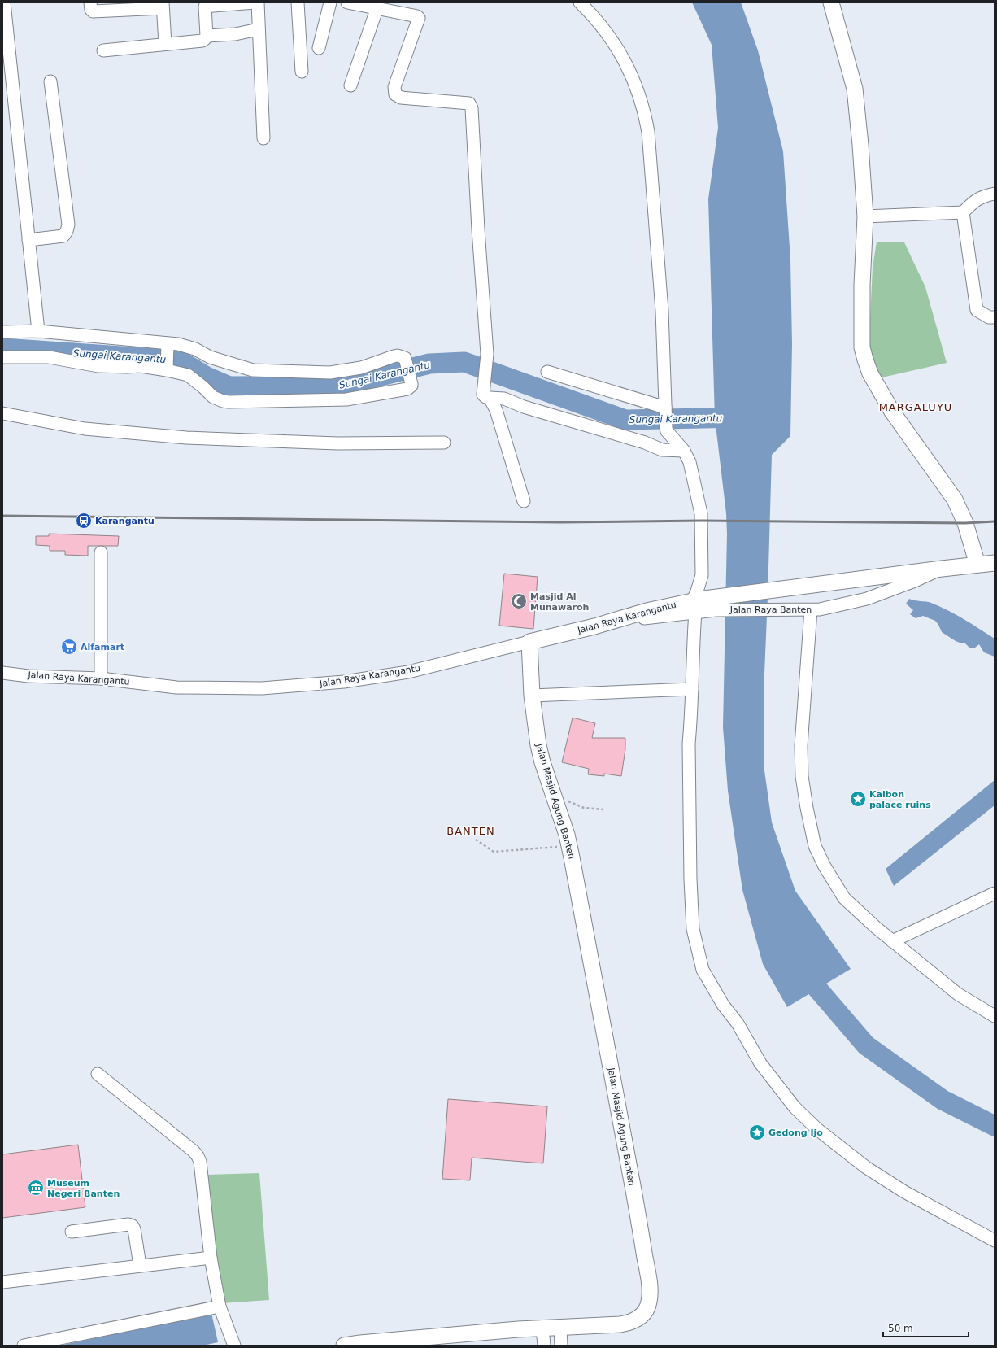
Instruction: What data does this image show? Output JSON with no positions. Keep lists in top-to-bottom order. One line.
{"streets":{"main road":["Jalan Raya Banten","Jalan Raya Karangantu","Jalan Masjid Agung Banten"]},"crossings":[["Jalan Raya Banten","Jalan Raya Karangantu"],["Jalan Raya Karangantu","Jalan Masjid Agung Banten"]],"districts":["MARGALUYU","BANTEN"],"water":["Sungai Karangantu"],"places":{"station":["Karangantu"],"mosque":["Masjid Al Munawaroh"],"supermarket":["Alfamart"],"place":["Kaibon palace ruins","Gedong Ijo"],"museum":["Museum Negeri Banten"]},"scale_bar":"50 m"}
